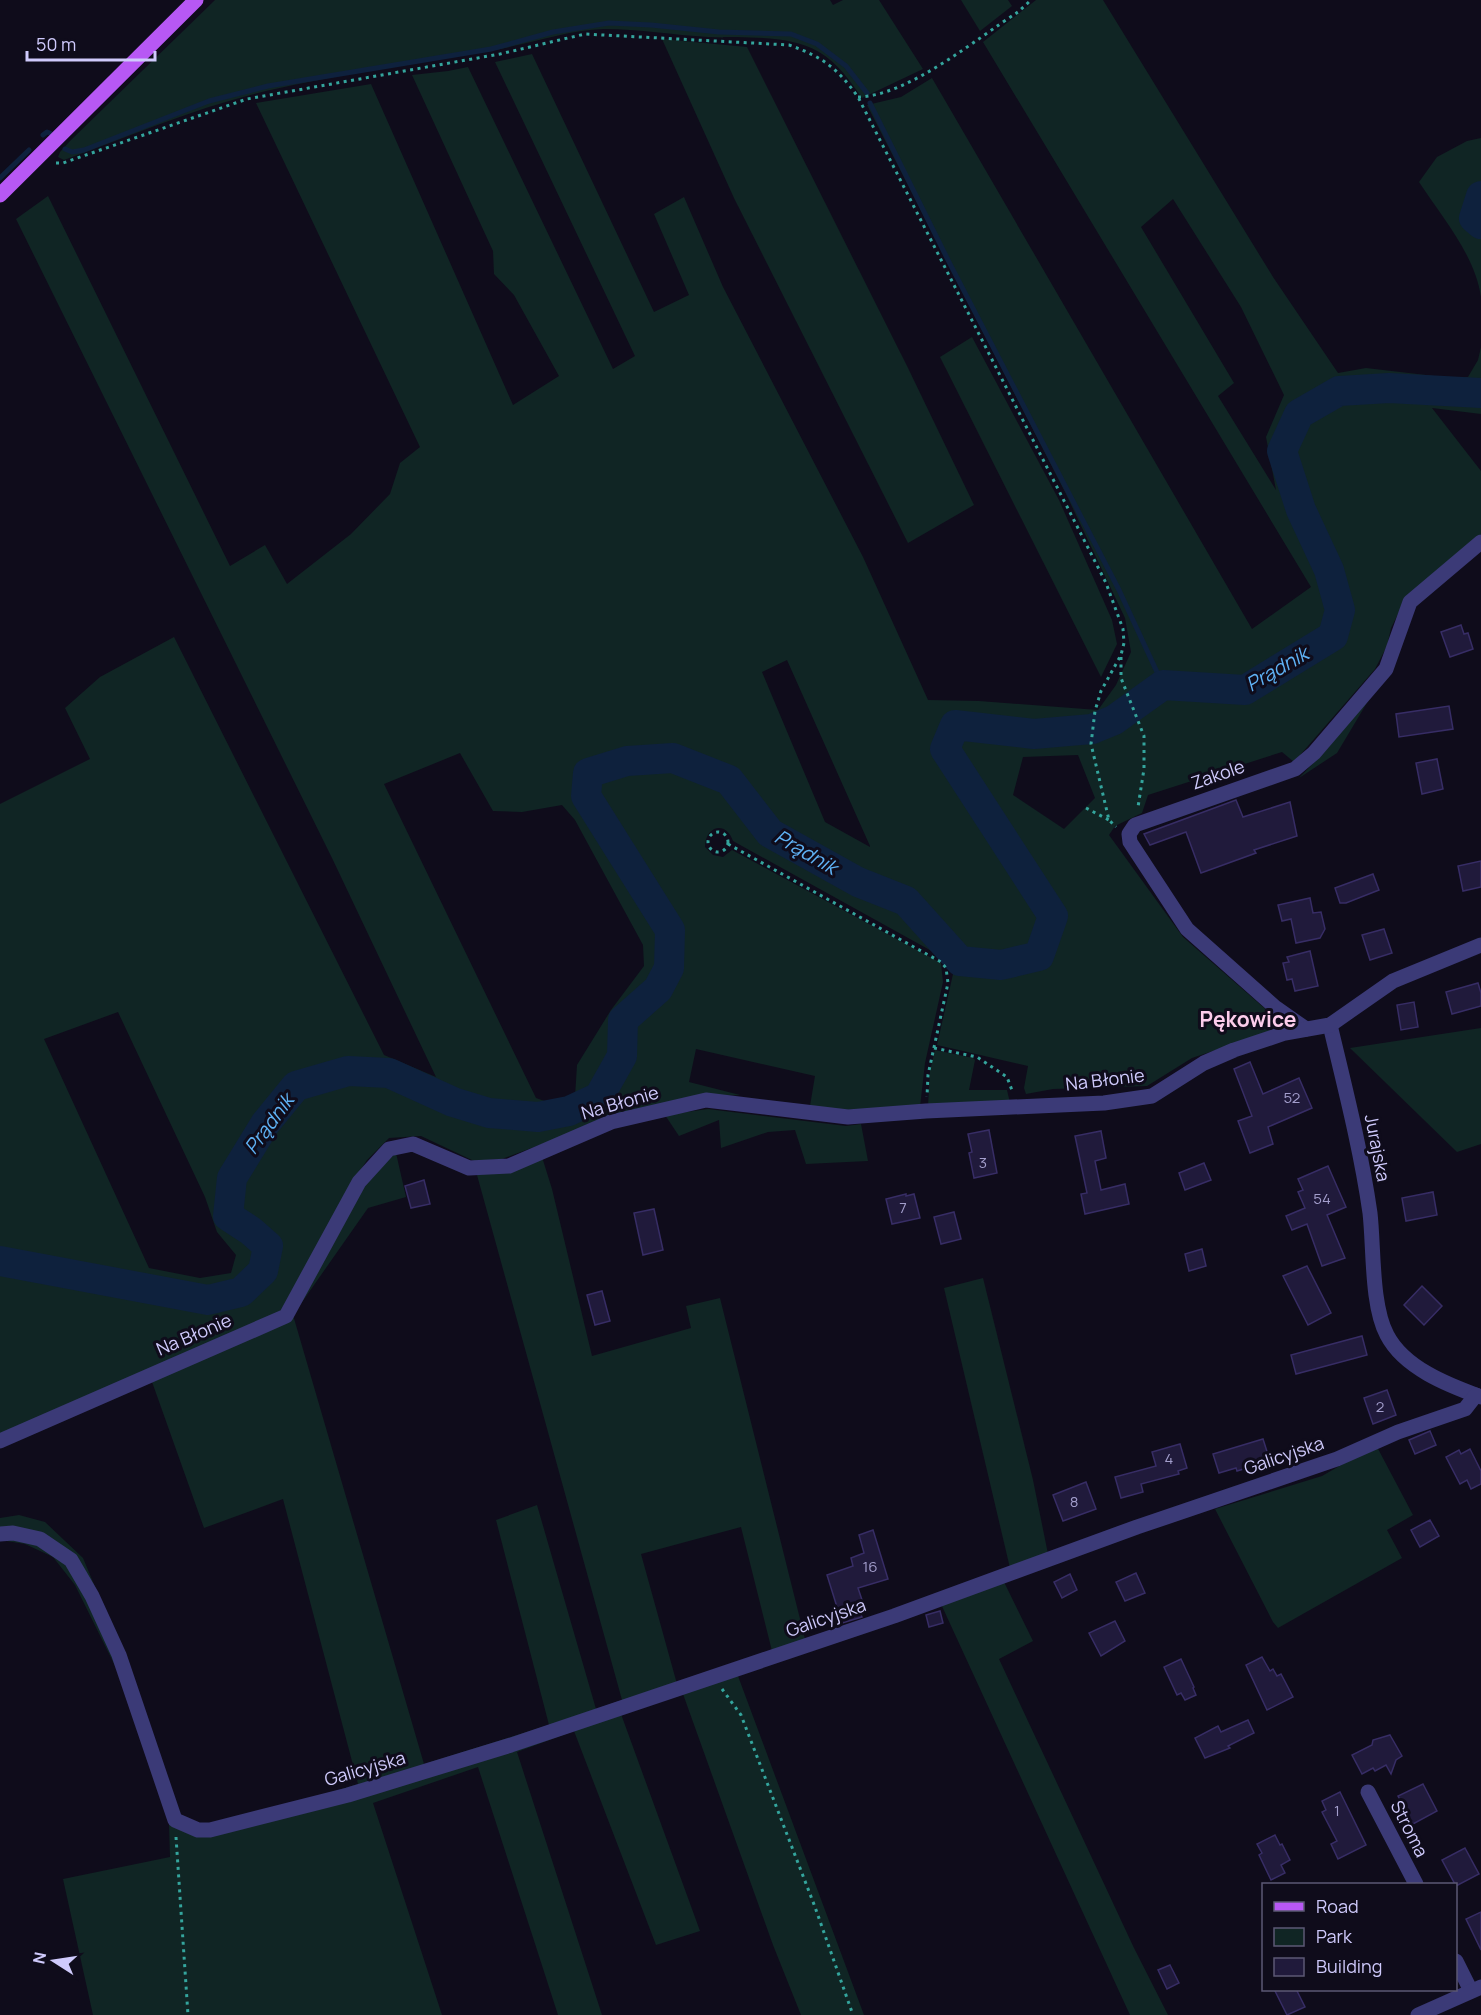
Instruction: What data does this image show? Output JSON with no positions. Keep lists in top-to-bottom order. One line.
{"streets":{"street":["Zakole","Na Błonie","Jurajska","Galicyjska","Stroma"]},"crossings":[["Na Błonie","Jurajska"],["Jurajska","Galicyjska"]],"districts":["Pękowice"],"water":["Prądnik"],"house_numbers":["52","3","54","7","2","4","8","16","1"],"legend":["Road","Park","Building"],"scale_bar":"50 m","north":"left"}
